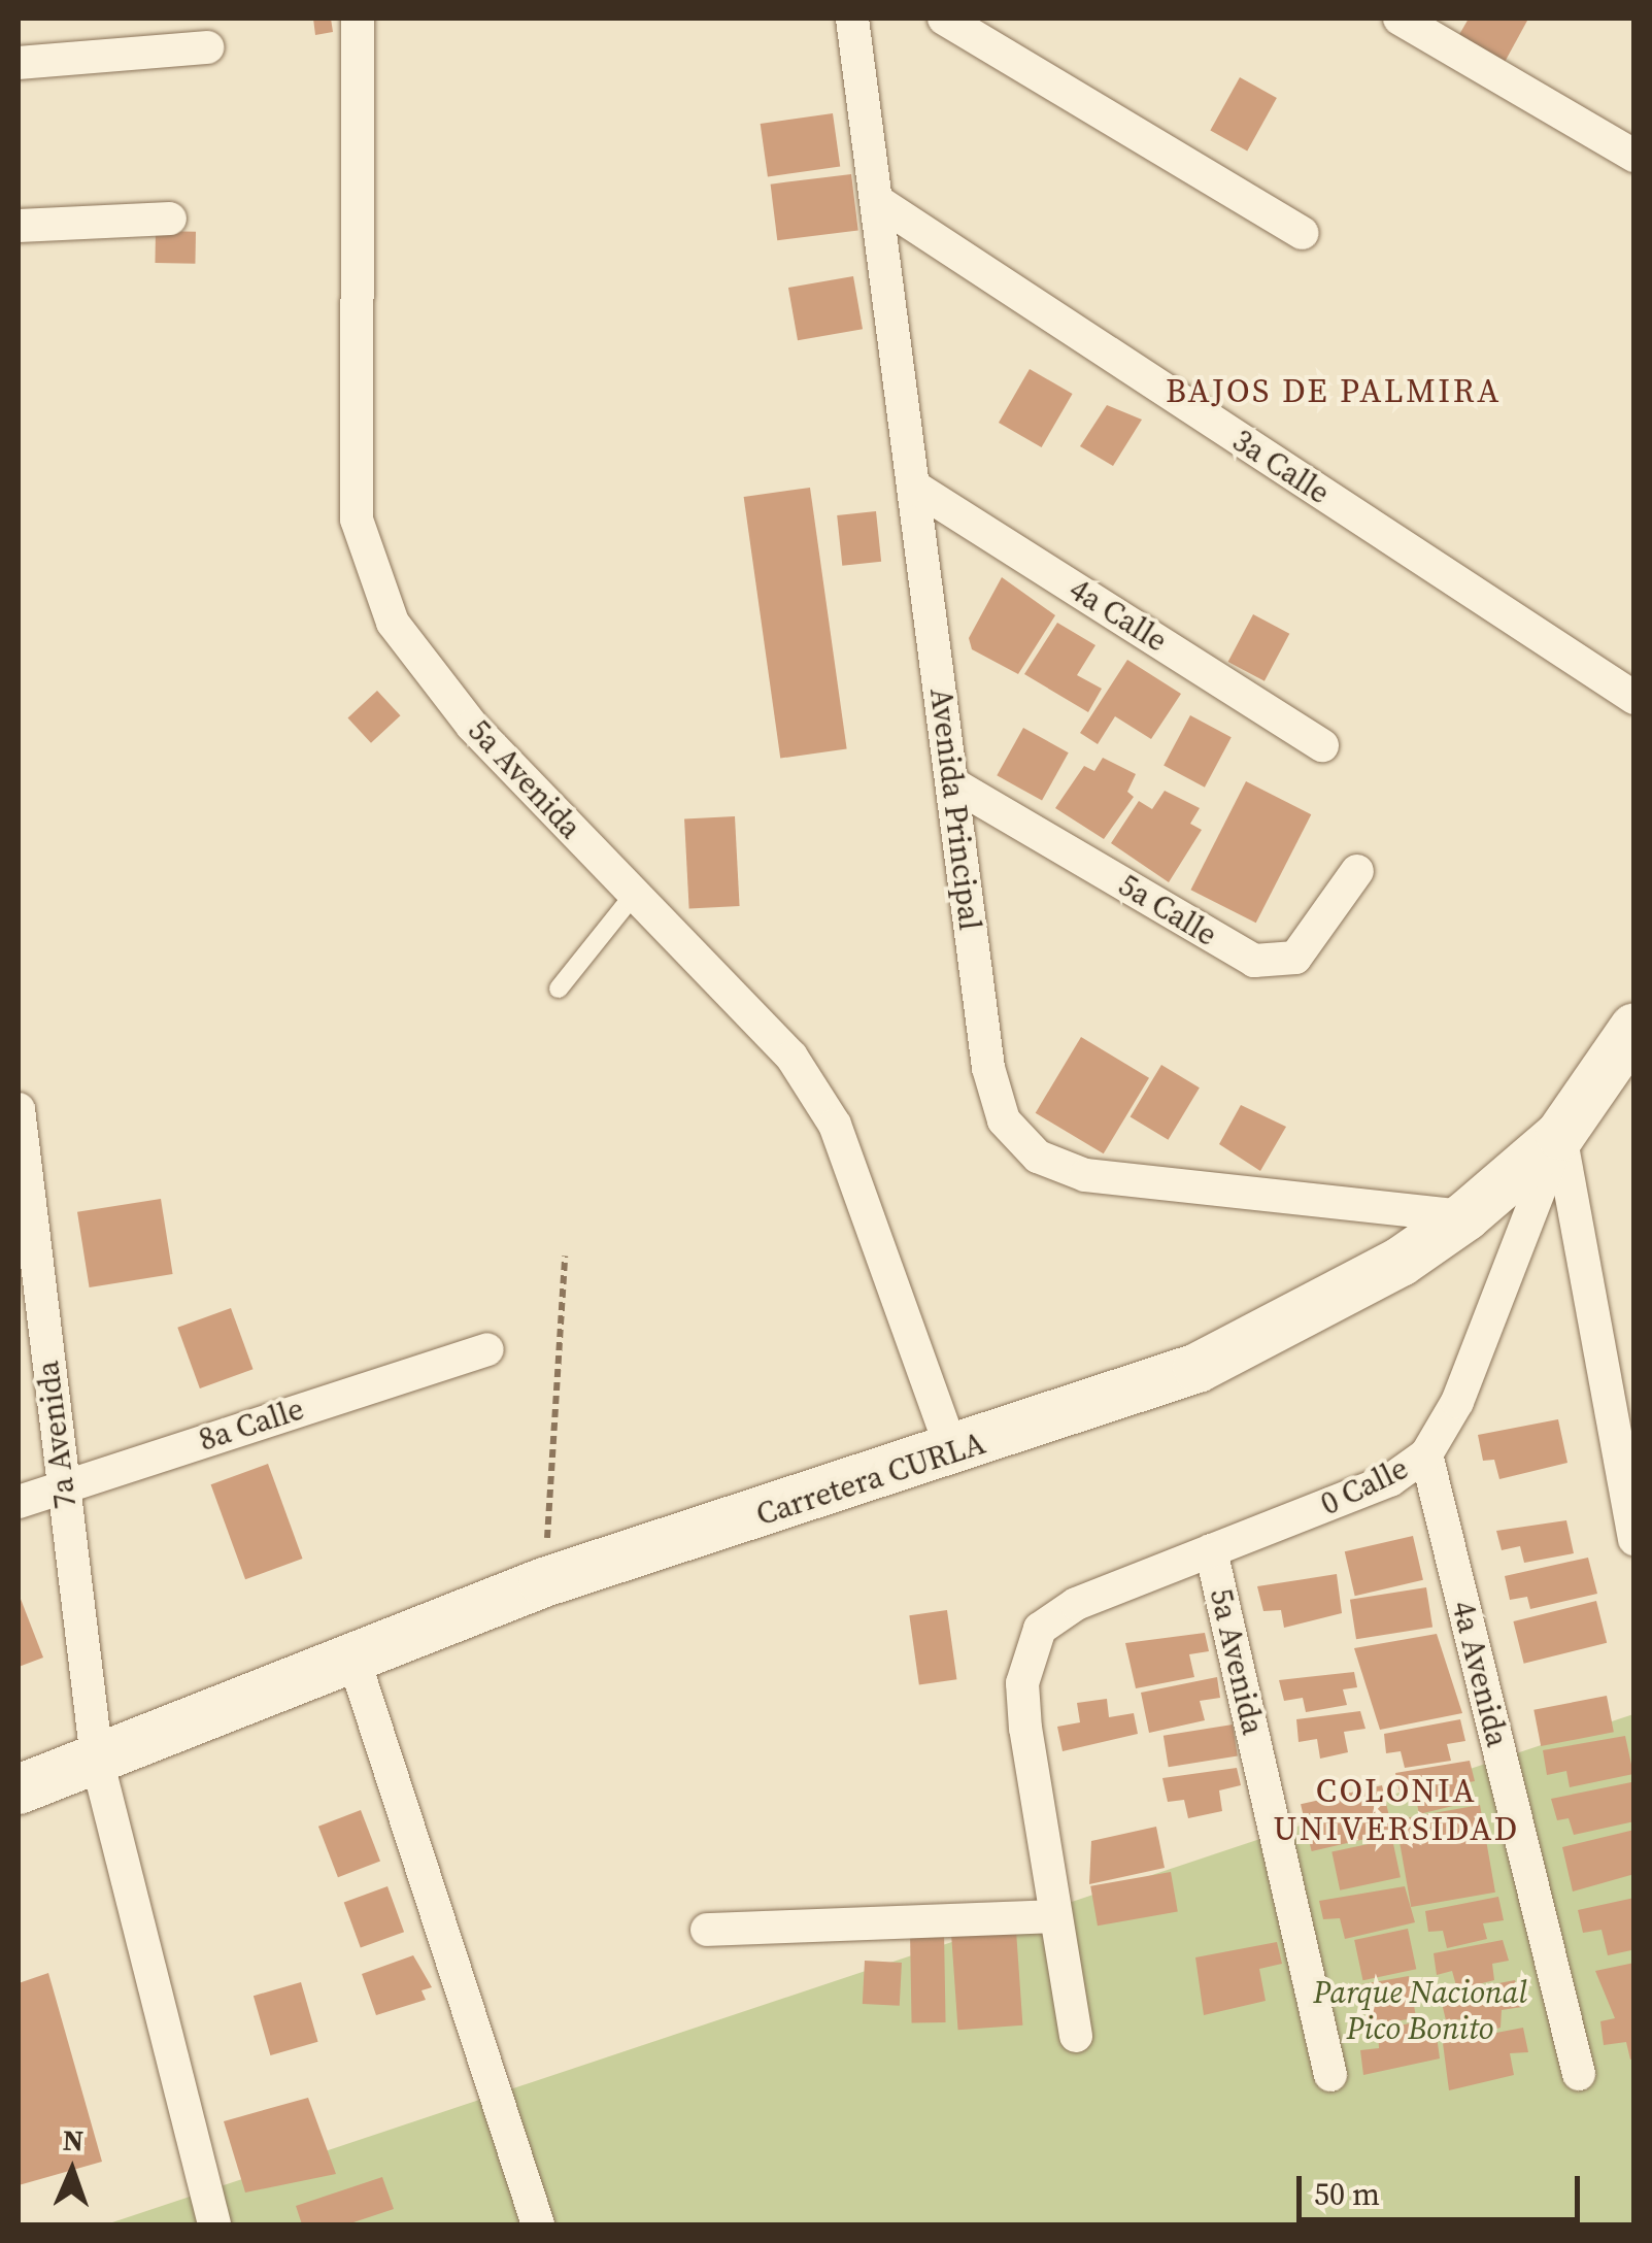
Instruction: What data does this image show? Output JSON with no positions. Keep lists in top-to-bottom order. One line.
{"streets":{"main road":["Carretera CURLA"],"street":["3a Calle","4a Calle","5a Avenida","Avenida Principal","5a Calle","8a Calle","7a Avenida","0 Calle","4a Avenida"]},"crossings":[["3a Calle","Avenida Principal"],["4a Calle","Avenida Principal"],["5a Avenida","Carretera CURLA"],["5a Avenida","0 Calle"],["Avenida Principal","5a Calle"],["Avenida Principal","Carretera CURLA"],["8a Calle","7a Avenida"],["7a Avenida","Carretera CURLA"],["Carretera CURLA","0 Calle"],["0 Calle","4a Avenida"]],"districts":["BAJOS DE PALMIRA","COLONIA UNIVERSIDAD"],"parks":["Parque Nacional Pico Bonito"],"scale_bar":"50 m","north":"top"}
